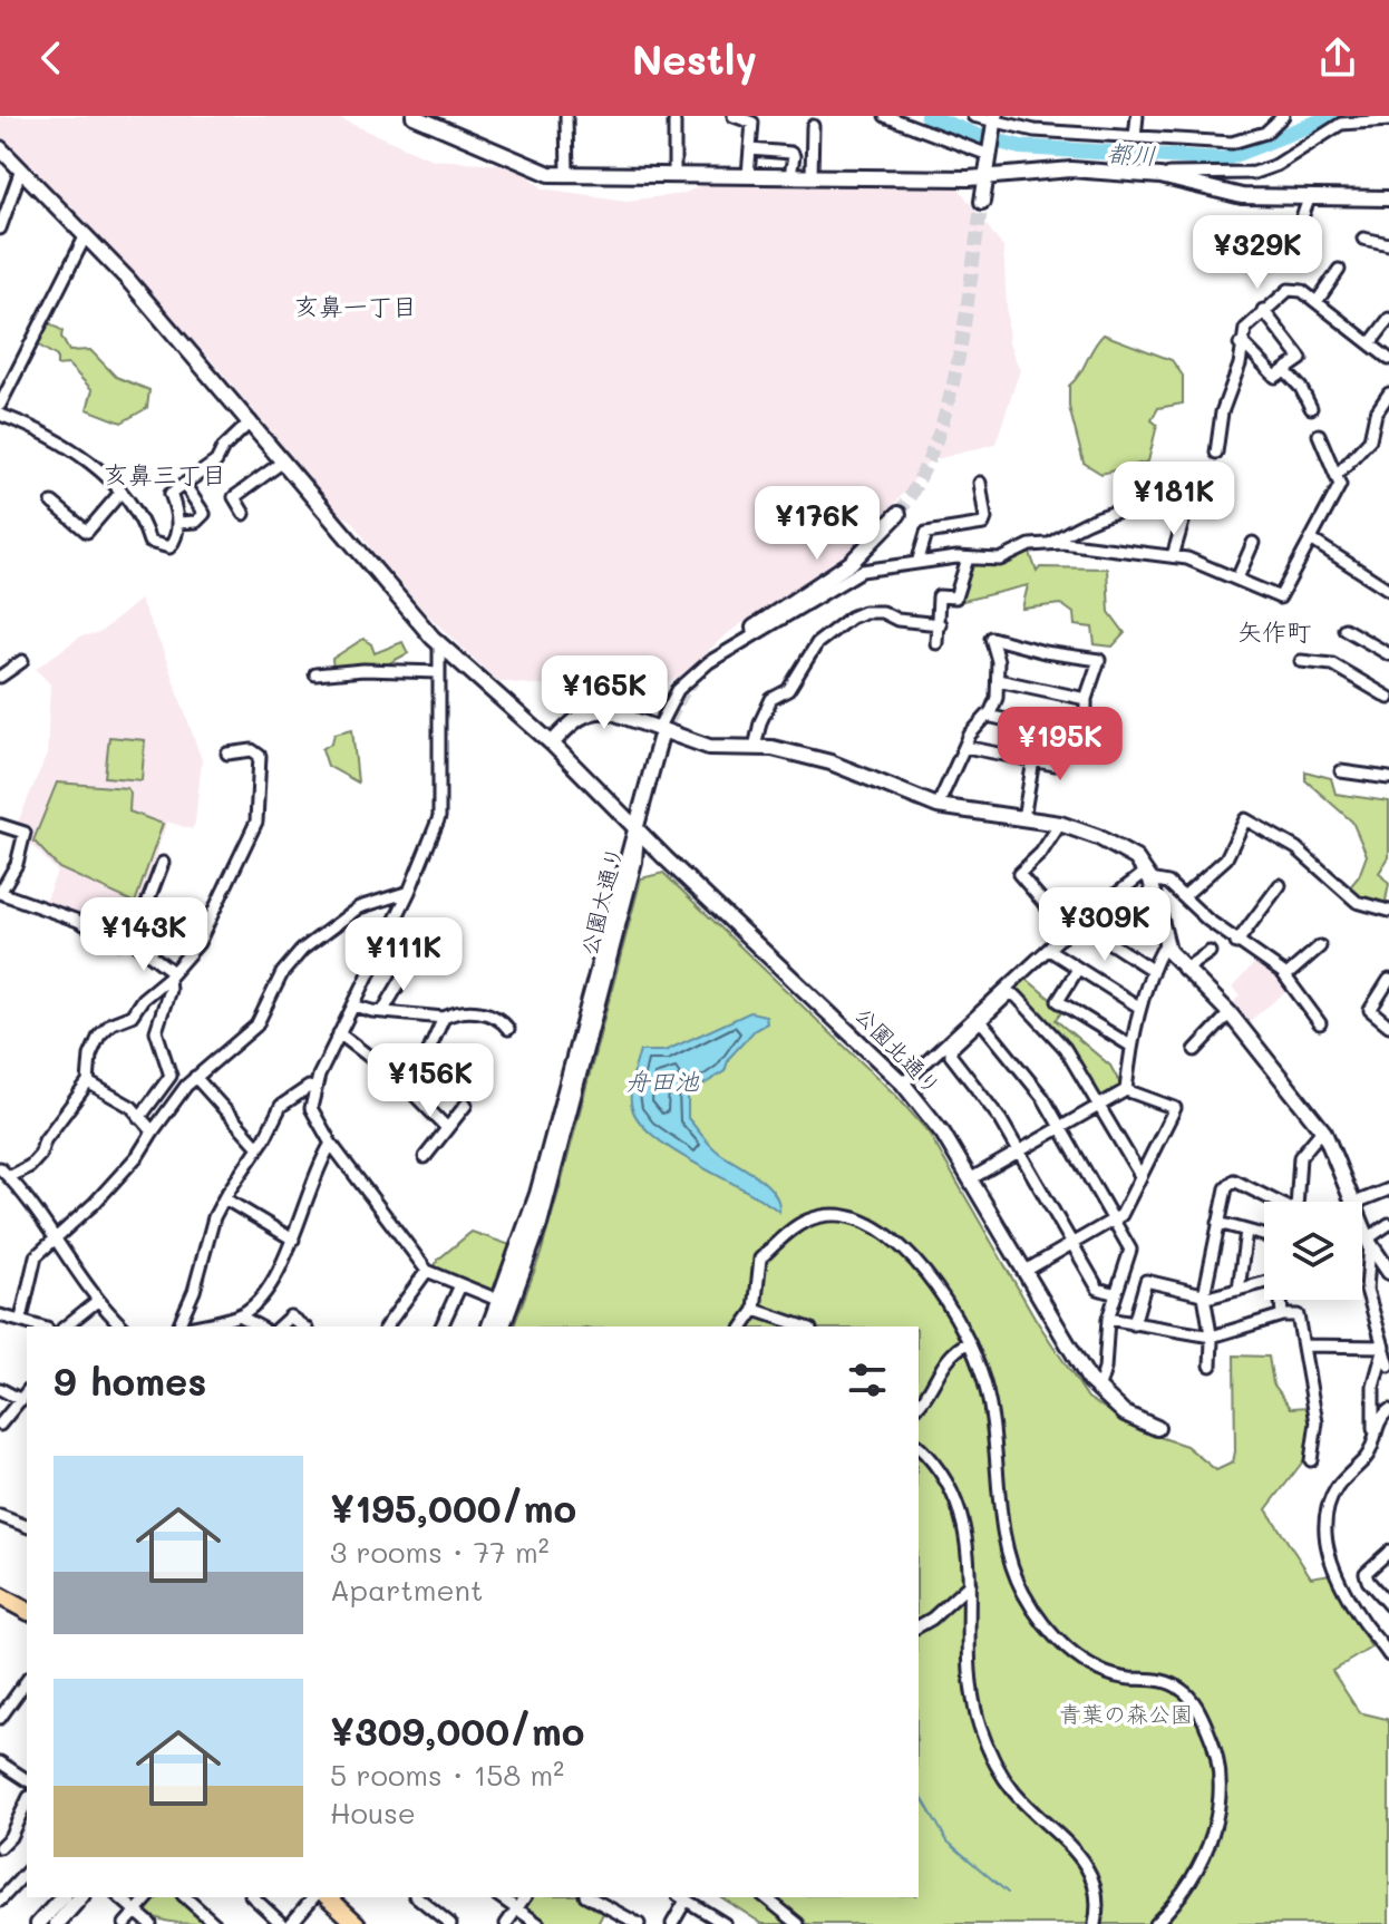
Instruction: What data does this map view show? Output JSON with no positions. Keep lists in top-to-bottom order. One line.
{"streets":{"street":["公園大通り","公園北通り"]},"crossings":[["公園大通り","公園北通り"]],"districts":["亥鼻一丁目","亥鼻三丁目","矢作町"],"water":["都川","舟田池"],"parks":["青葉の森公園"],"page":{"header":"Nestly","price":["¥329K","¥181K","¥176K","¥165K","¥195K","¥309K","¥143K","¥111K","¥156K"],"heading":"9 homes","list":[{"name":"¥195,000/mo","note":"3 rooms · 77 m² · Apartment"},{"name":"¥309,000/mo","note":"5 rooms · 158 m² · House"}]}}
